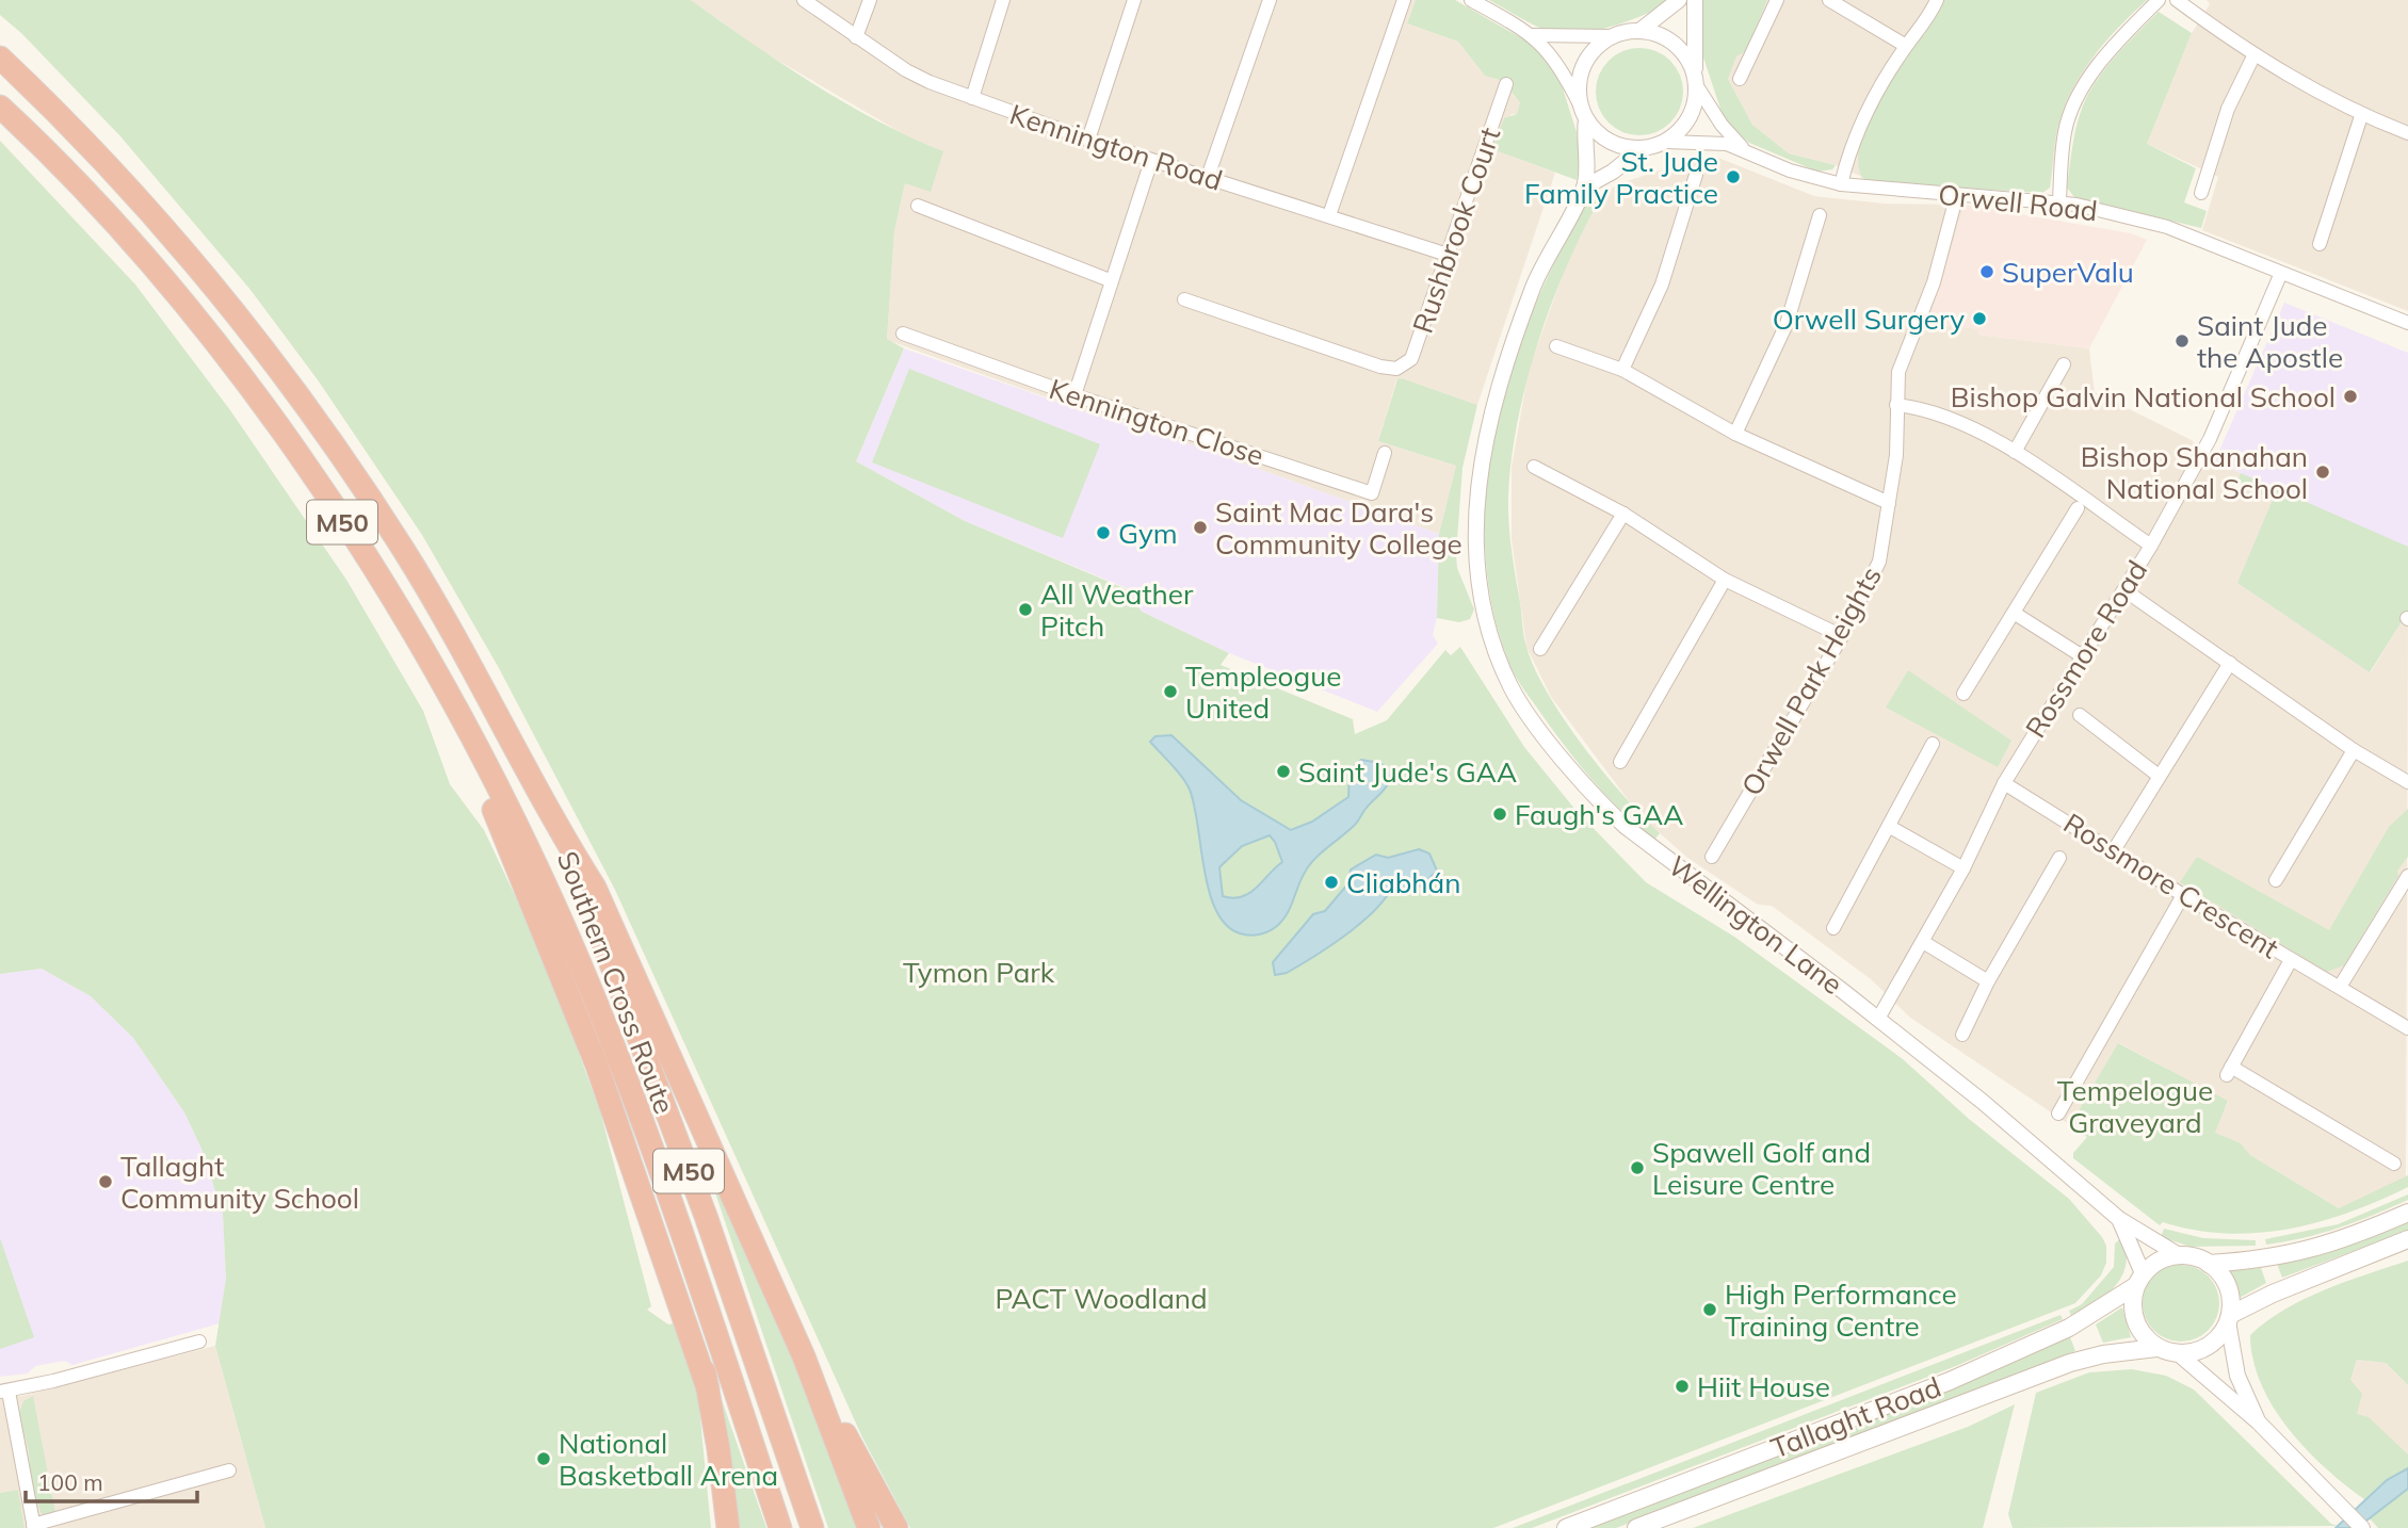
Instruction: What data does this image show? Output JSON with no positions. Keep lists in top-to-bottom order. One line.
{"streets":{"highway":["M50","Southern Cross Route"],"main road":["Tallaght Road"],"street":["Kennington Road","Orwell Road","Rushbrook Court","Kennington Close","Rossmore Road","Orwell Park Heights","Rossmore Crescent","Wellington Lane"]},"crossings":[["Kennington Road","Rushbrook Court"],["Orwell Road","Rossmore Road"],["Orwell Road","Orwell Park Heights"],["Orwell Road","Wellington Lane"],["M50","Southern Cross Route"],["Rossmore Road","Rossmore Crescent"],["Rossmore Road","Wellington Lane"],["Wellington Lane","Tallaght Road"]],"parks":["Tymon Park","Tempelogue Graveyard","PACT Woodland"],"places":["St. Jude Family Practice","SuperValu","Orwell Surgery","Saint Jude the Apostle","Bishop Galvin National School","Bishop Shanahan National School","Saint Mac Dara's Community College","Gym","All Weather Pitch","Templeogue United","Saint Jude's GAA","Faugh's GAA","Cliabhán","Spawell Golf and Leisure Centre","Tallaght Community School","High Performance Training Centre","Hiit House","National Basketball Arena"],"scale_bar":"100 m"}
